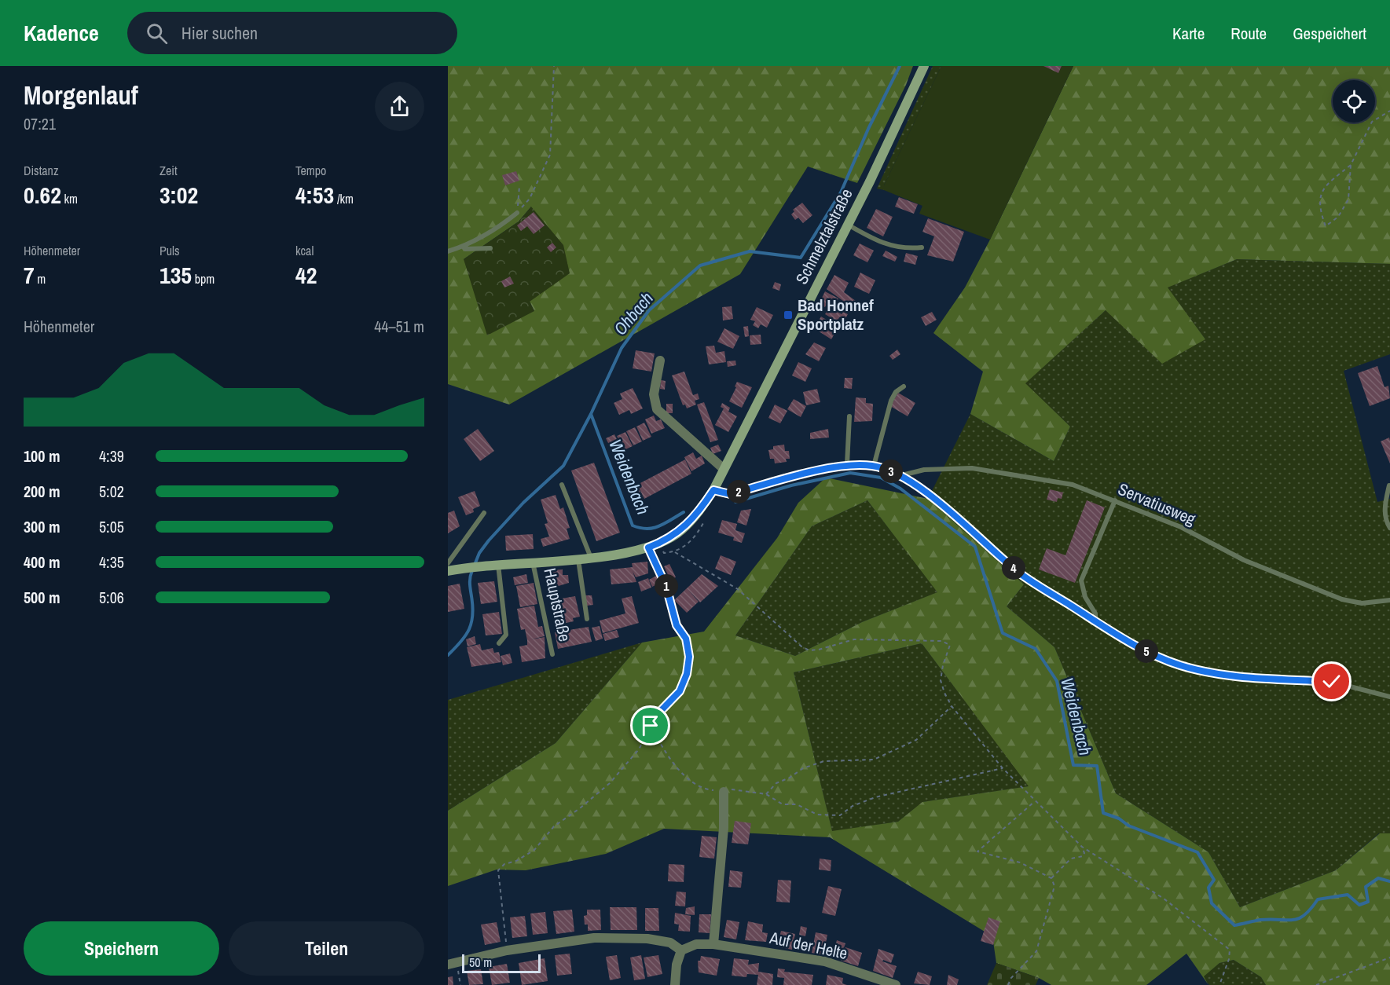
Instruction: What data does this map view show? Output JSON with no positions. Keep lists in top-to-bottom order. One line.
{"streets":{"main road":["Schmelztalstraße","Hauptstraße"],"street":["Auf der Helte"],"lane":["Servatiusweg"]},"crossings":[["Schmelztalstraße","Hauptstraße"]],"water":["Ohbach","Weidenbach"],"places":{"transit":["Bad Honnef Sportplatz"]},"scale_bar":"50 m","page":{"header":"Kadence","search":"Hier suchen","nav":["Karte","Route","Gespeichert"],"heading":["Morgenlauf","07:21"],"stats":[["Distanz","0.62 km"],["Zeit","3:02"],["Tempo","4:53 /km"],["Höhenmeter","7 m"],["Puls","135 bpm"],["kcal","42"]],"chart":["Höhenmeter","44–51 m"],"list":[{"name":"100 m","note":"4:39"},{"name":"200 m","note":"5:02"},{"name":"300 m","note":"5:05"},{"name":"400 m","note":"4:35"},{"name":"500 m","note":"5:06"}],"pins":["3","2","4","1","5"],"buttons":["Speichern","Teilen"],"scale":"50 m"}}
